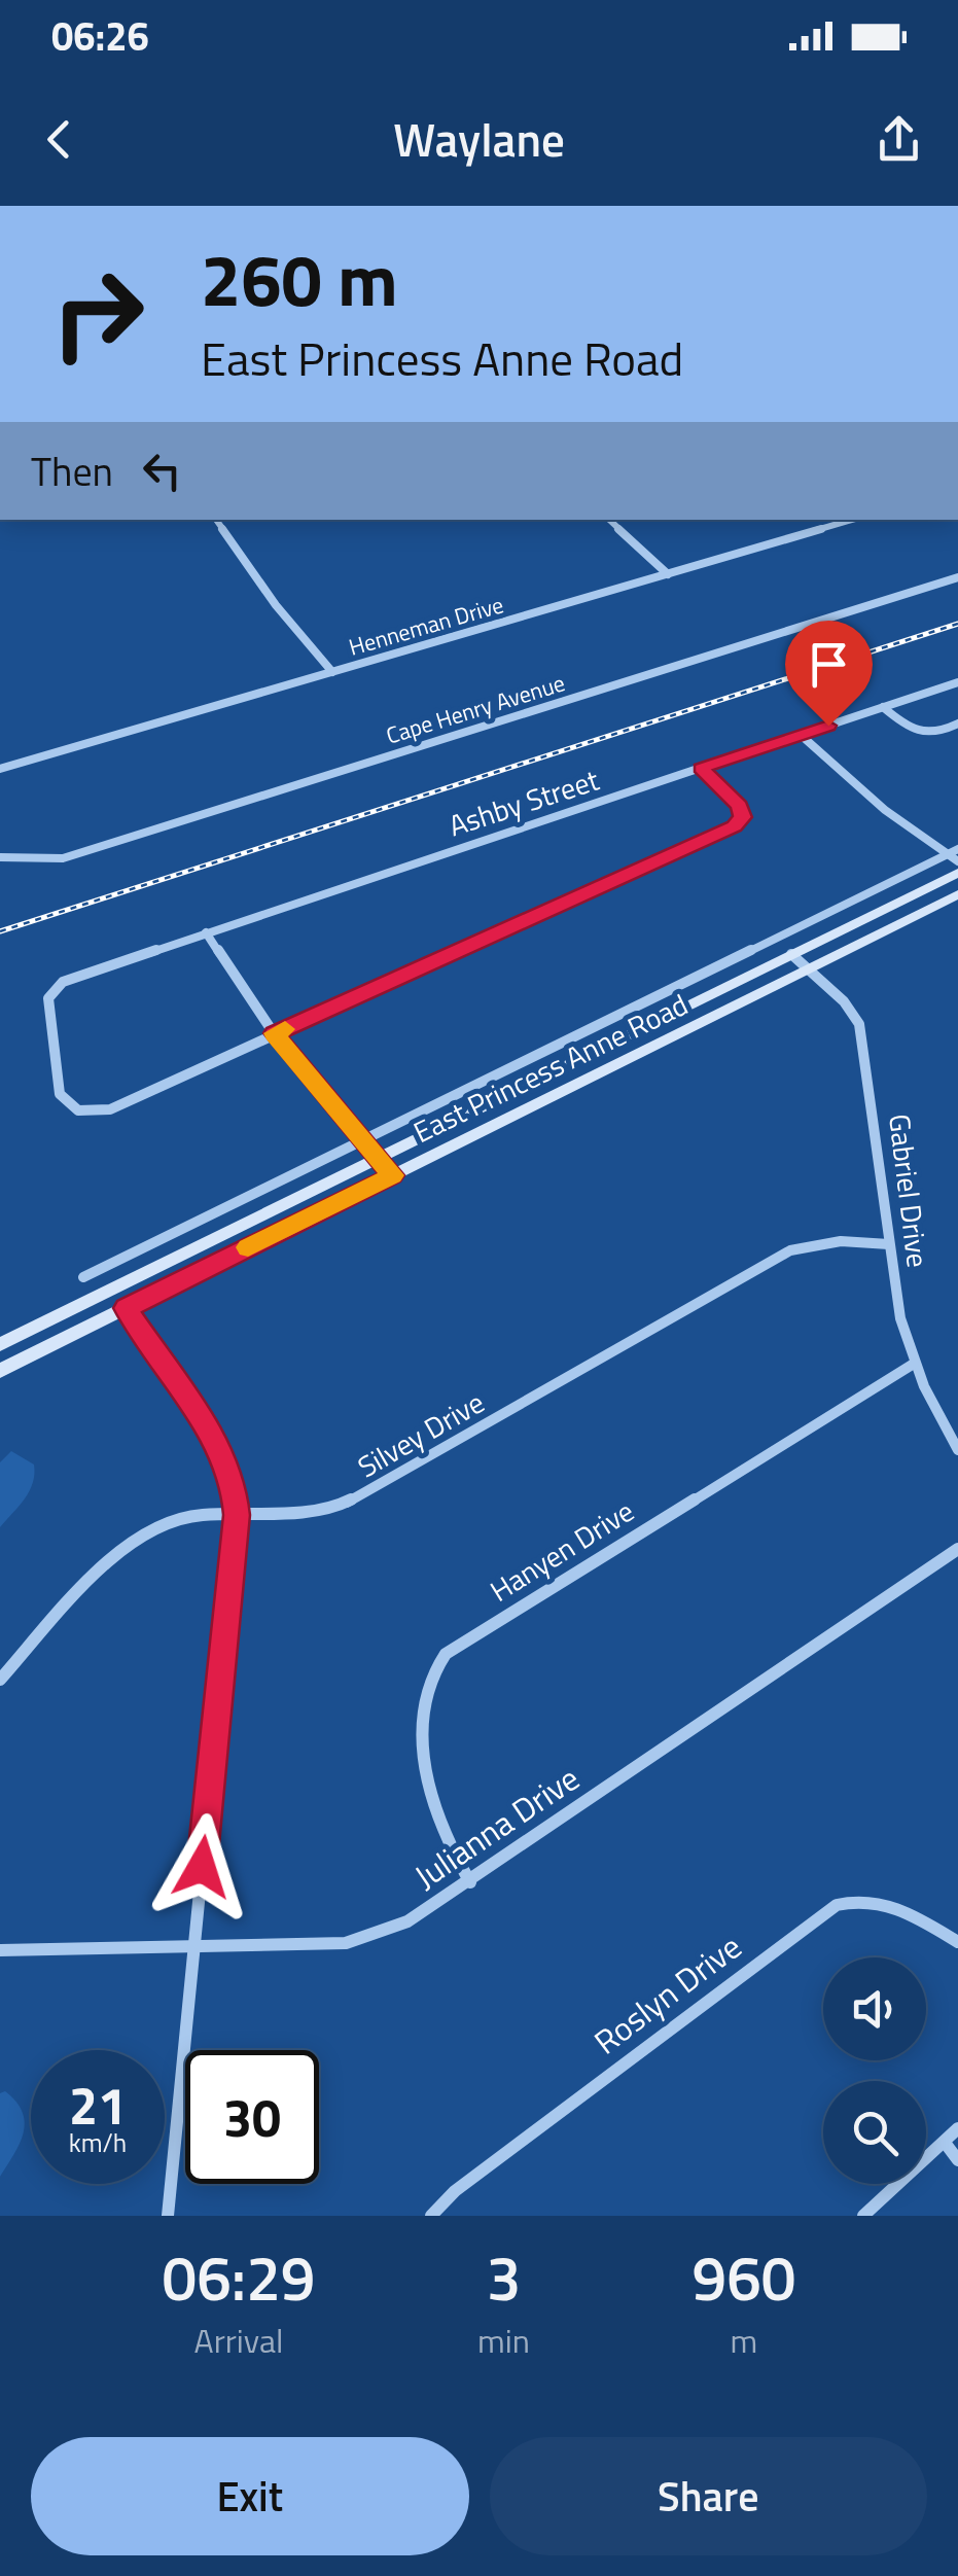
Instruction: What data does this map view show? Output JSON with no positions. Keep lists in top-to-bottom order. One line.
{"streets":{"main road":["East Princess Anne Road"],"street":["Henneman Drive","Cape Henry Avenue","Ashby Street","Gabriel Drive","Silvey Drive","Hanyen Drive","Julianna Drive","Roslyn Drive"]},"crossings":[["East Princess Anne Road","Gabriel Drive"],["Gabriel Drive","Silvey Drive"],["Gabriel Drive","Hanyen Drive"],["Hanyen Drive","Julianna Drive"]],"page":{"status":"06:26","header":"Waylane","turn":["260 m","East Princess Anne Road"],"then":"Then","speed":"21 km/h","limit":"30","eta":["06:29","Arrival","3","min","960","m"],"buttons":["Exit","Share"]}}
